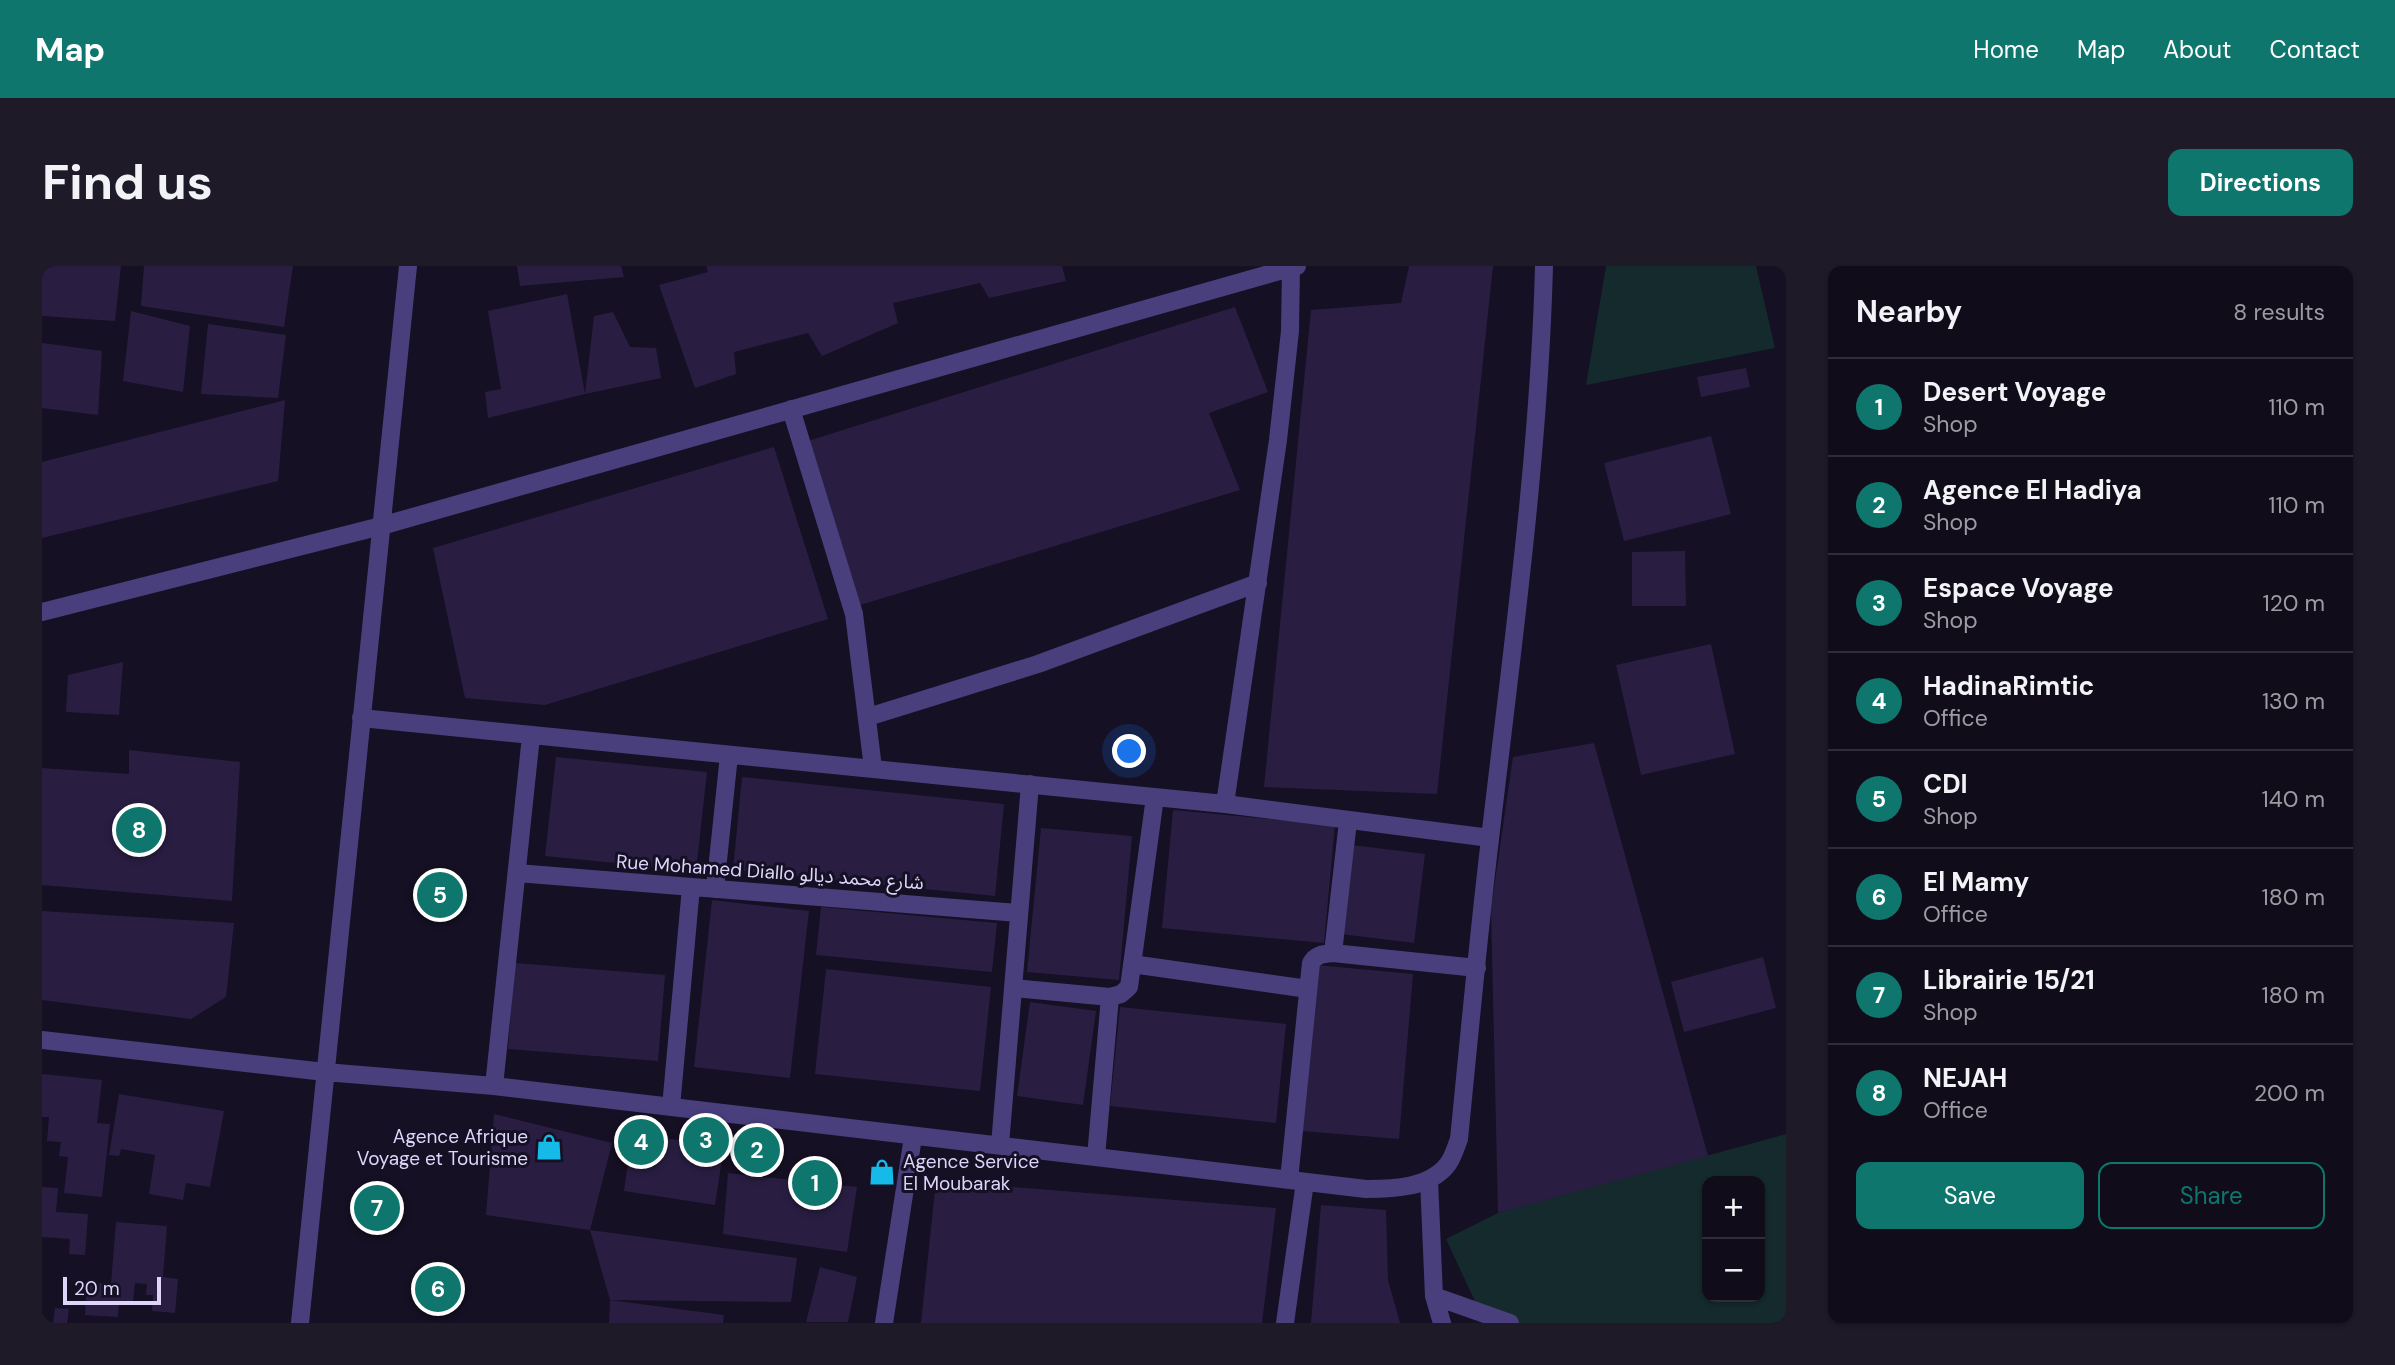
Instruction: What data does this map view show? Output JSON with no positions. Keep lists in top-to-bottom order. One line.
{"streets":{"street":["Rue Mohamed Diallo شارع محمد ديالو"]},"places":{"shop":["Agence Afrique Voyage et Tourisme","Agence Service El Moubarak"]},"scale_bar":"20 m","page":{"header":"Map","nav":["Home","Map","About","Contact"],"buttons":["Directions",["Save","Share"]],"title":"Find us","heading":["Nearby","8 results"],"list":[{"mark":"1","name":"Desert Voyage","note":"Shop","value":"110 m"},{"mark":"2","name":"Agence El Hadiya","note":"Shop","value":"110 m"},{"mark":"3","name":"Espace Voyage","note":"Shop","value":"120 m"},{"mark":"4","name":"HadinaRimtic","note":"Office","value":"130 m"},{"mark":"5","name":"CDI","note":"Shop","value":"140 m"},{"mark":"6","name":"El Mamy","note":"Office","value":"180 m"},{"mark":"7","name":"Librairie 15/21","note":"Shop","value":"180 m"},{"mark":"8","name":"NEJAH","note":"Office","value":"200 m"}],"pins":["8","5","3","4","2","1","7","6"],"map_buttons":["+","−"],"scale":"20 m"}}
